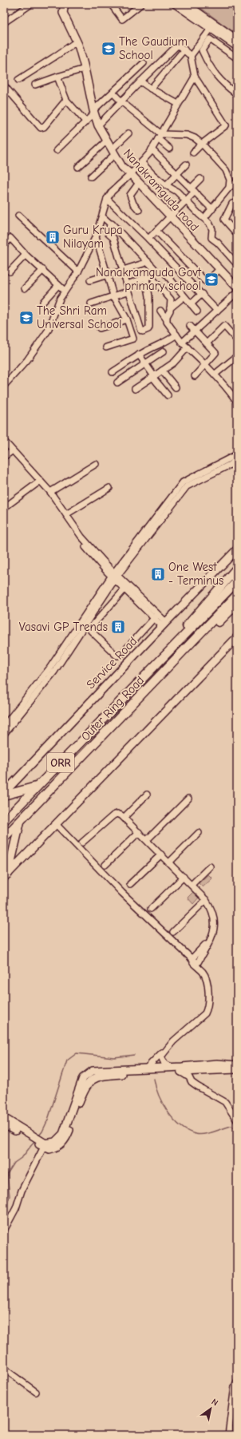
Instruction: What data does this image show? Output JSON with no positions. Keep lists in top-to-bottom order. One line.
{"streets":{"highway":["Outer Ring Road","ORR"],"main road":["Nanakramguda road","Service Road"]},"crossings":[["Outer Ring Road","ORR"]],"places":{"school or university":["The Gaudium School","Nanakramguda Govt primary school","The Shri Ram Universal School"],"building":["Guru Krupa Nilayam","One West - Terminus","Vasavi GP Trends"]},"north":"top right"}
